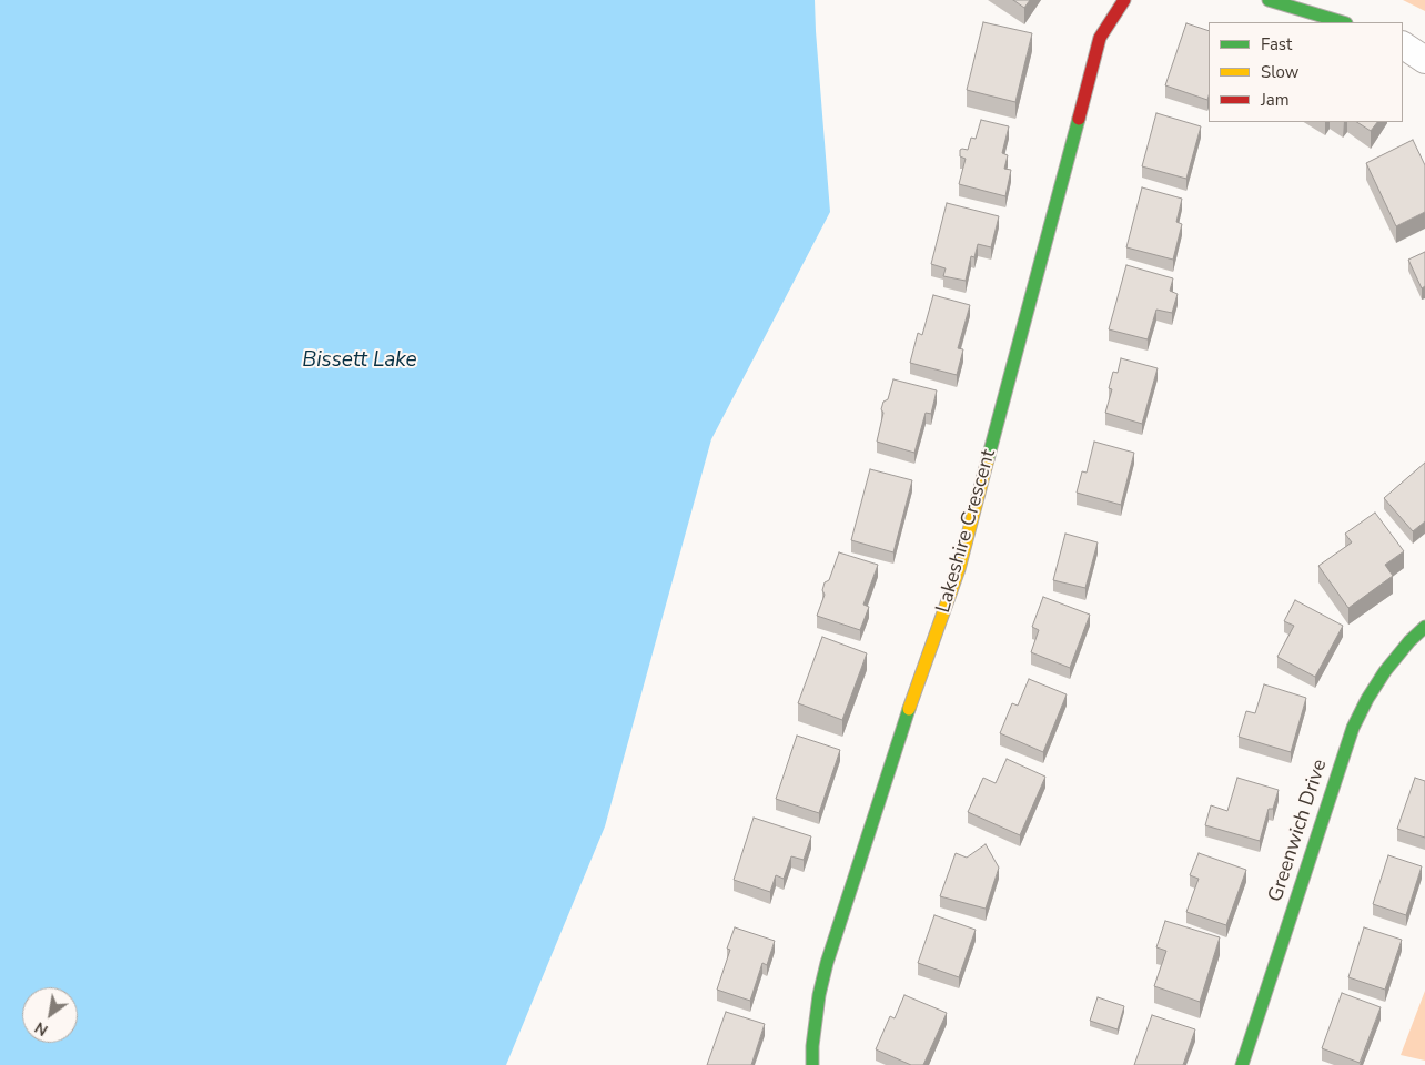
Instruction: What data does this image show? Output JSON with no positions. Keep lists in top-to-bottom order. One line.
{"streets":{"street":["Lakeshire Crescent","Greenwich Drive"]},"water":["Bissett Lake"],"legend":["Fast","Slow","Jam"],"north":"bottom left"}
